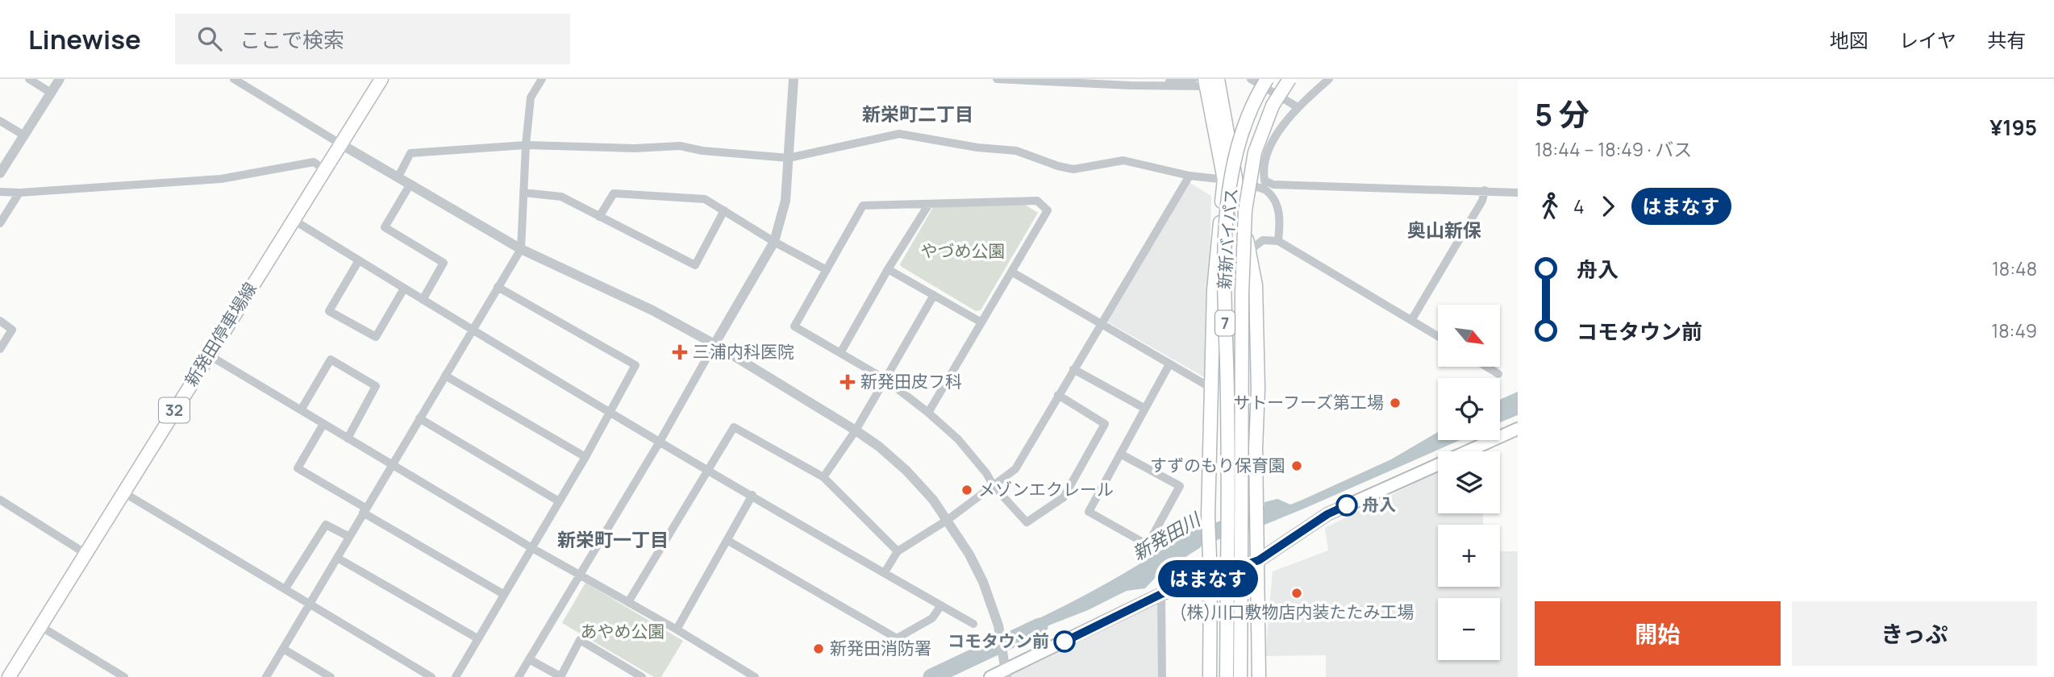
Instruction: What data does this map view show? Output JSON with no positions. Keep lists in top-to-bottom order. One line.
{"streets":{"main road":["新新バイパス","7","新発田停車場線","32"]},"districts":["新栄町二丁目","奥山新保","新栄町一丁目"],"water":["新発田川"],"parks":["やづめ公園","あやめ公園"],"places":{"health":["三浦内科医院","新発田皮フ科"],"other":["サトーフーズ第工場","すずのもり保育園","メゾンエクレール","舟入","(株)川口敷物店内装たたみ工場","コモタウン前","新発田消防署"]},"lines":["bus line はまなす"],"north":"bottom right","page":{"header":"Linewise","search":"ここで検索","nav":["地図","レイヤ","共有"],"on_map":"はまなす","heading":["5 分","18:44 – 18:49 · バス","¥195"],"legs":["4","はまなす"],"list":[{"name":"舟入","value":"18:48"},{"name":"コモタウン前","value":"18:49"}],"map_buttons":["+","−"],"buttons":["開始","きっぷ"]}}
